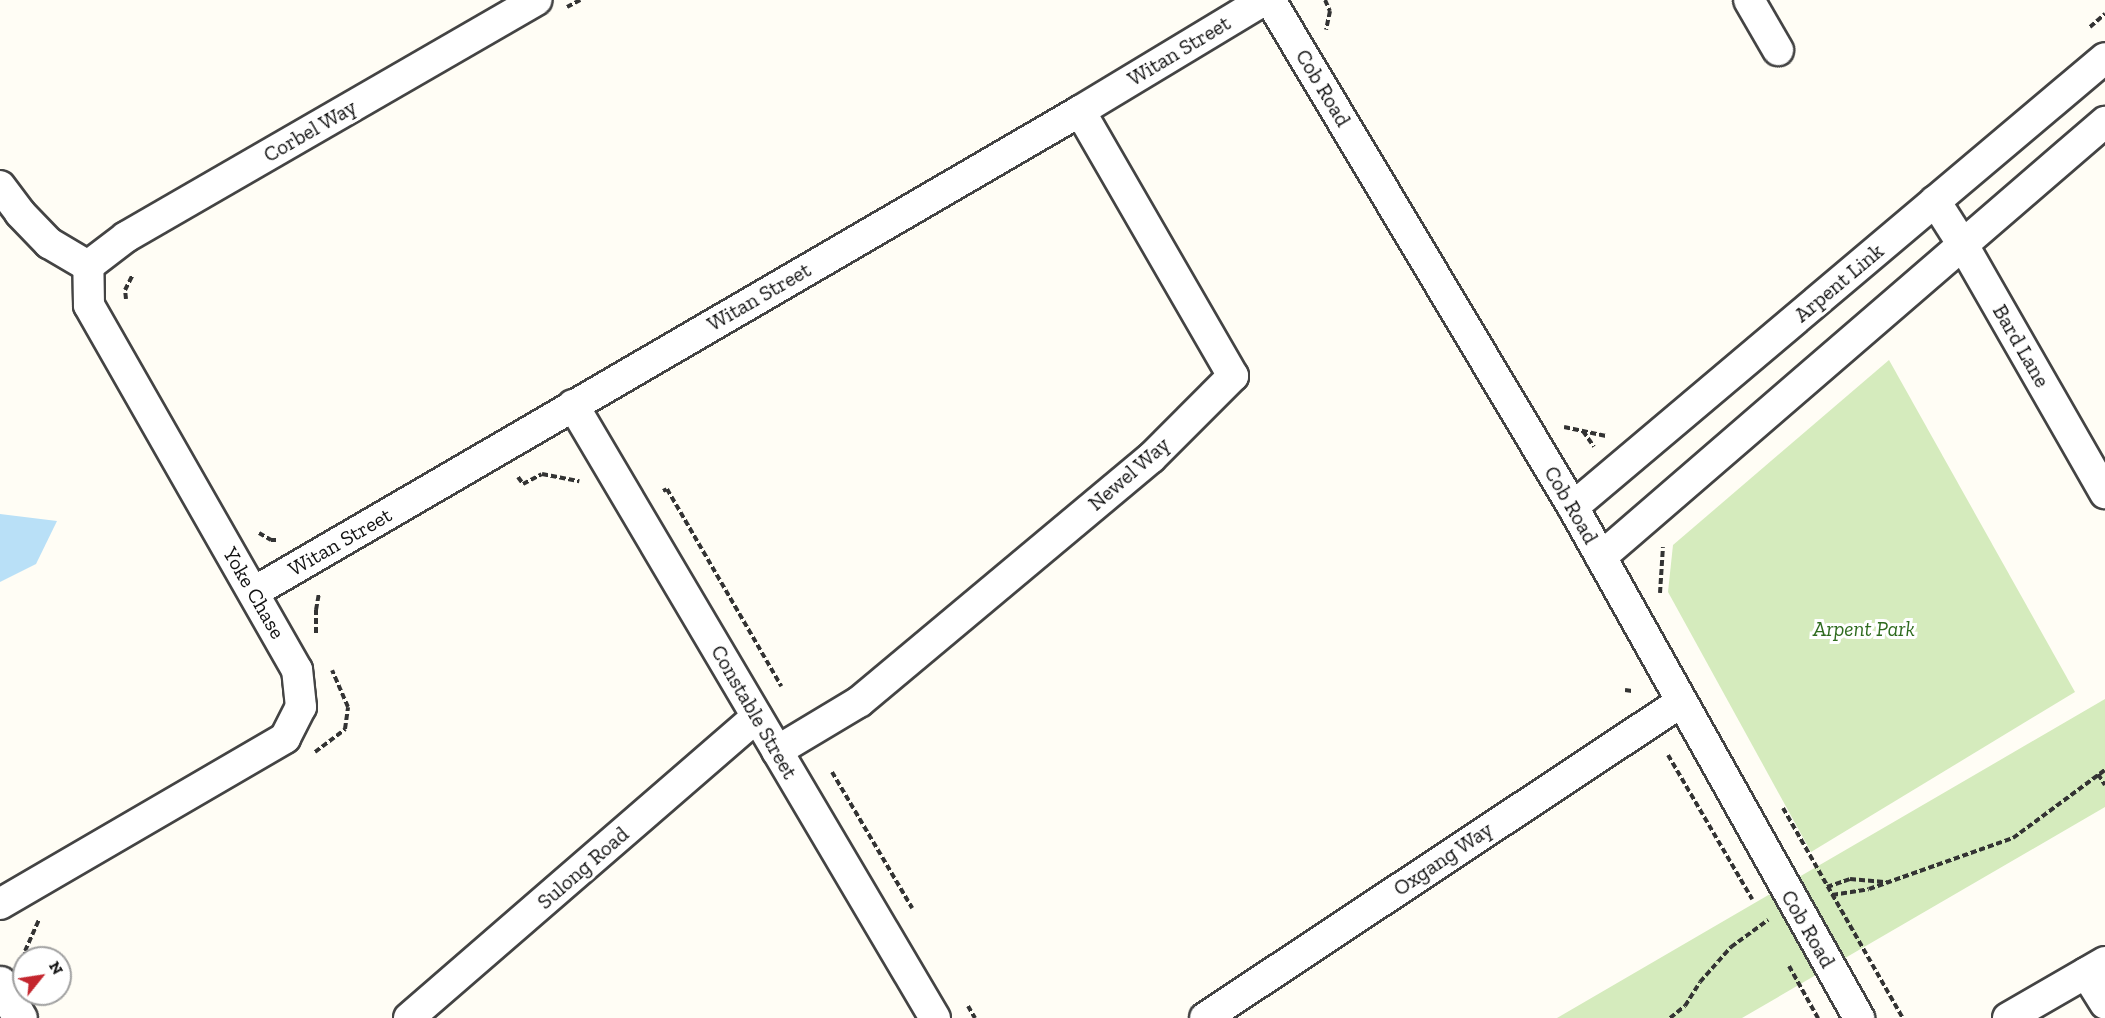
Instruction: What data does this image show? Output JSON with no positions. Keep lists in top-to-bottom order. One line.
{"streets":{"street":["Witan Street","Cob Road","Corbel Way","Arpent Link","Bard Lane","Newel Way","Yoke Chase","Constable Street","Oxgang Way","Sulong Road"]},"crossings":[["Witan Street","Newel Way"],["Witan Street","Yoke Chase"],["Witan Street","Constable Street"],["Cob Road","Arpent Link"],["Cob Road","Oxgang Way"],["Corbel Way","Yoke Chase"],["Arpent Link","Bard Lane"],["Newel Way","Constable Street"],["Constable Street","Sulong Road"]],"parks":["Arpent Park"],"north":"top right"}
